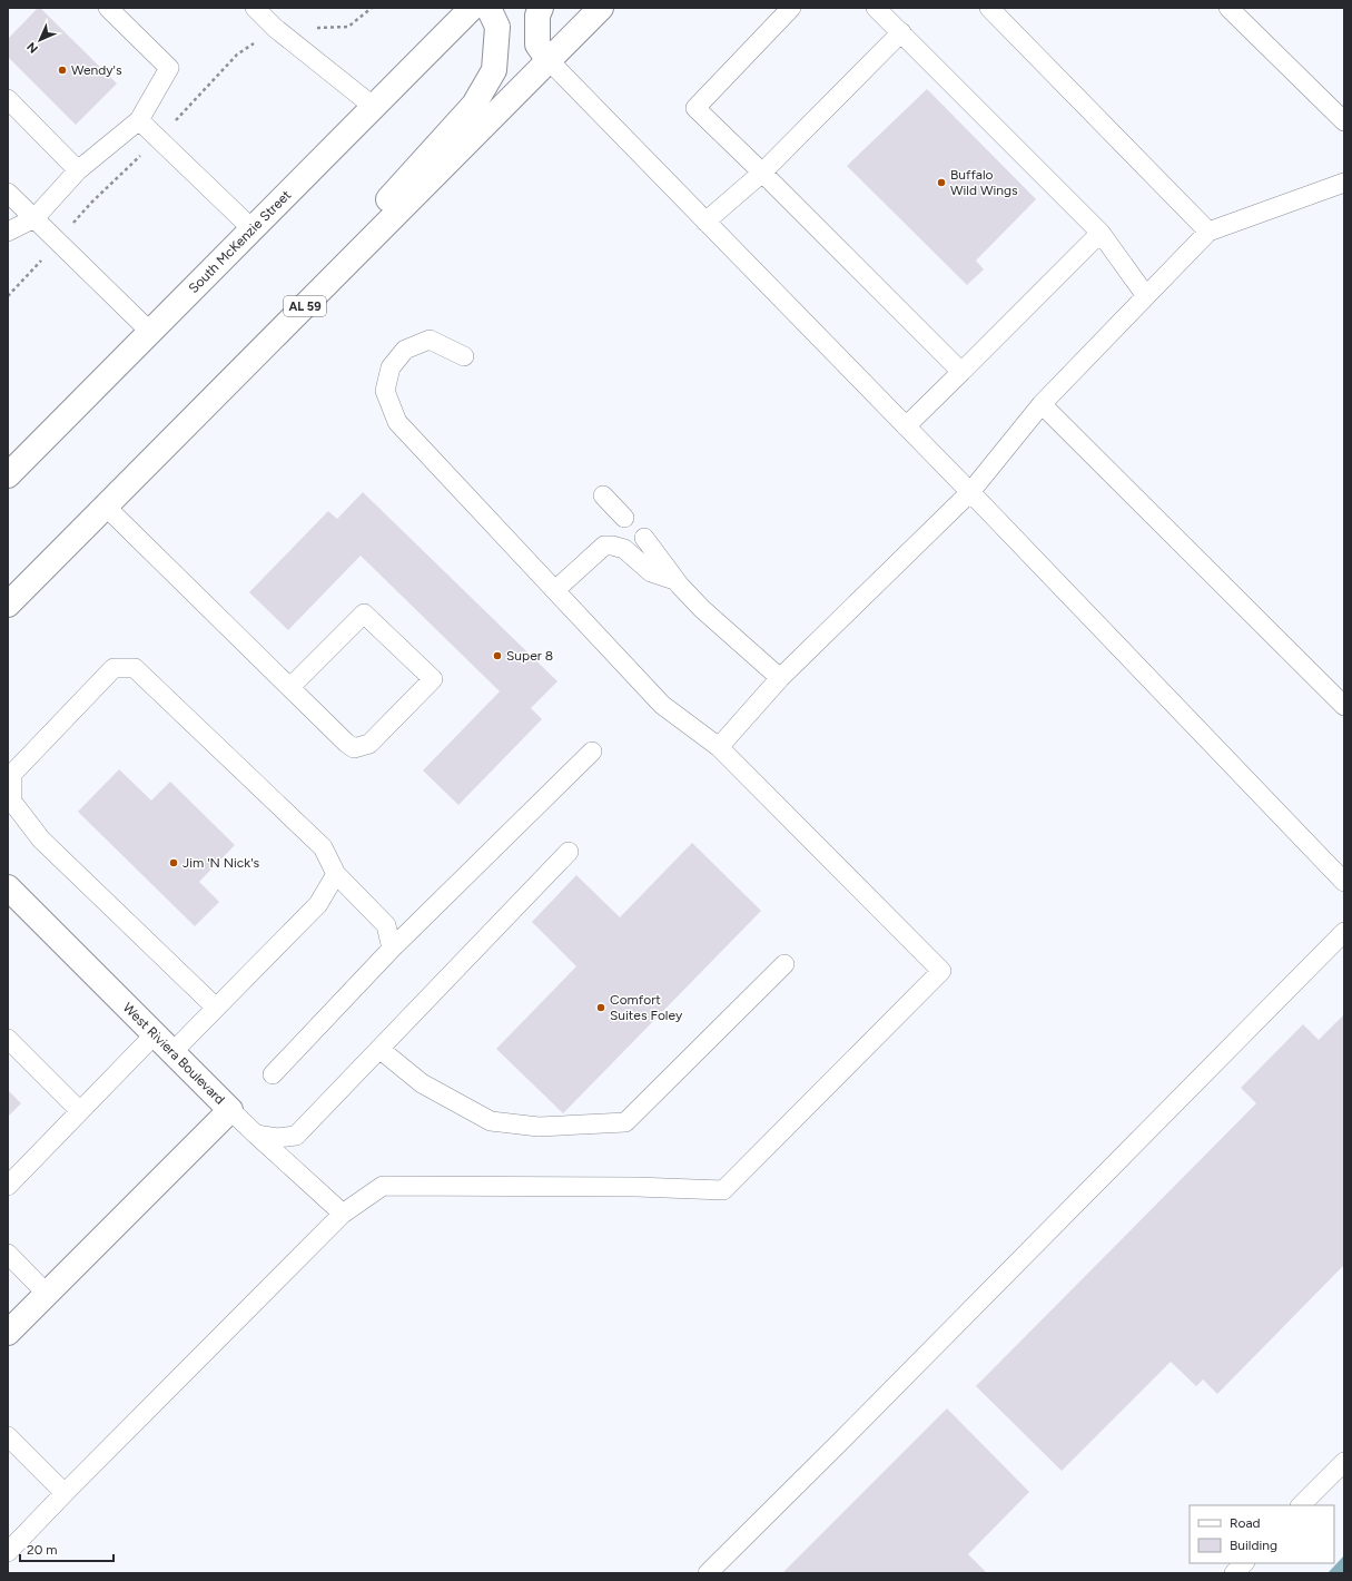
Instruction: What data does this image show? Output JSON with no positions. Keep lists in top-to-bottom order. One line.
{"streets":{"main road":["South McKenzie Street","AL 59","West Riviera Boulevard"]},"places":["Wendy's","Buffalo Wild Wings","Super 8","Jim 'N Nick's","Comfort Suites Foley"],"legend":["Road","Building"],"scale_bar":"20 m","north":"bottom left"}
